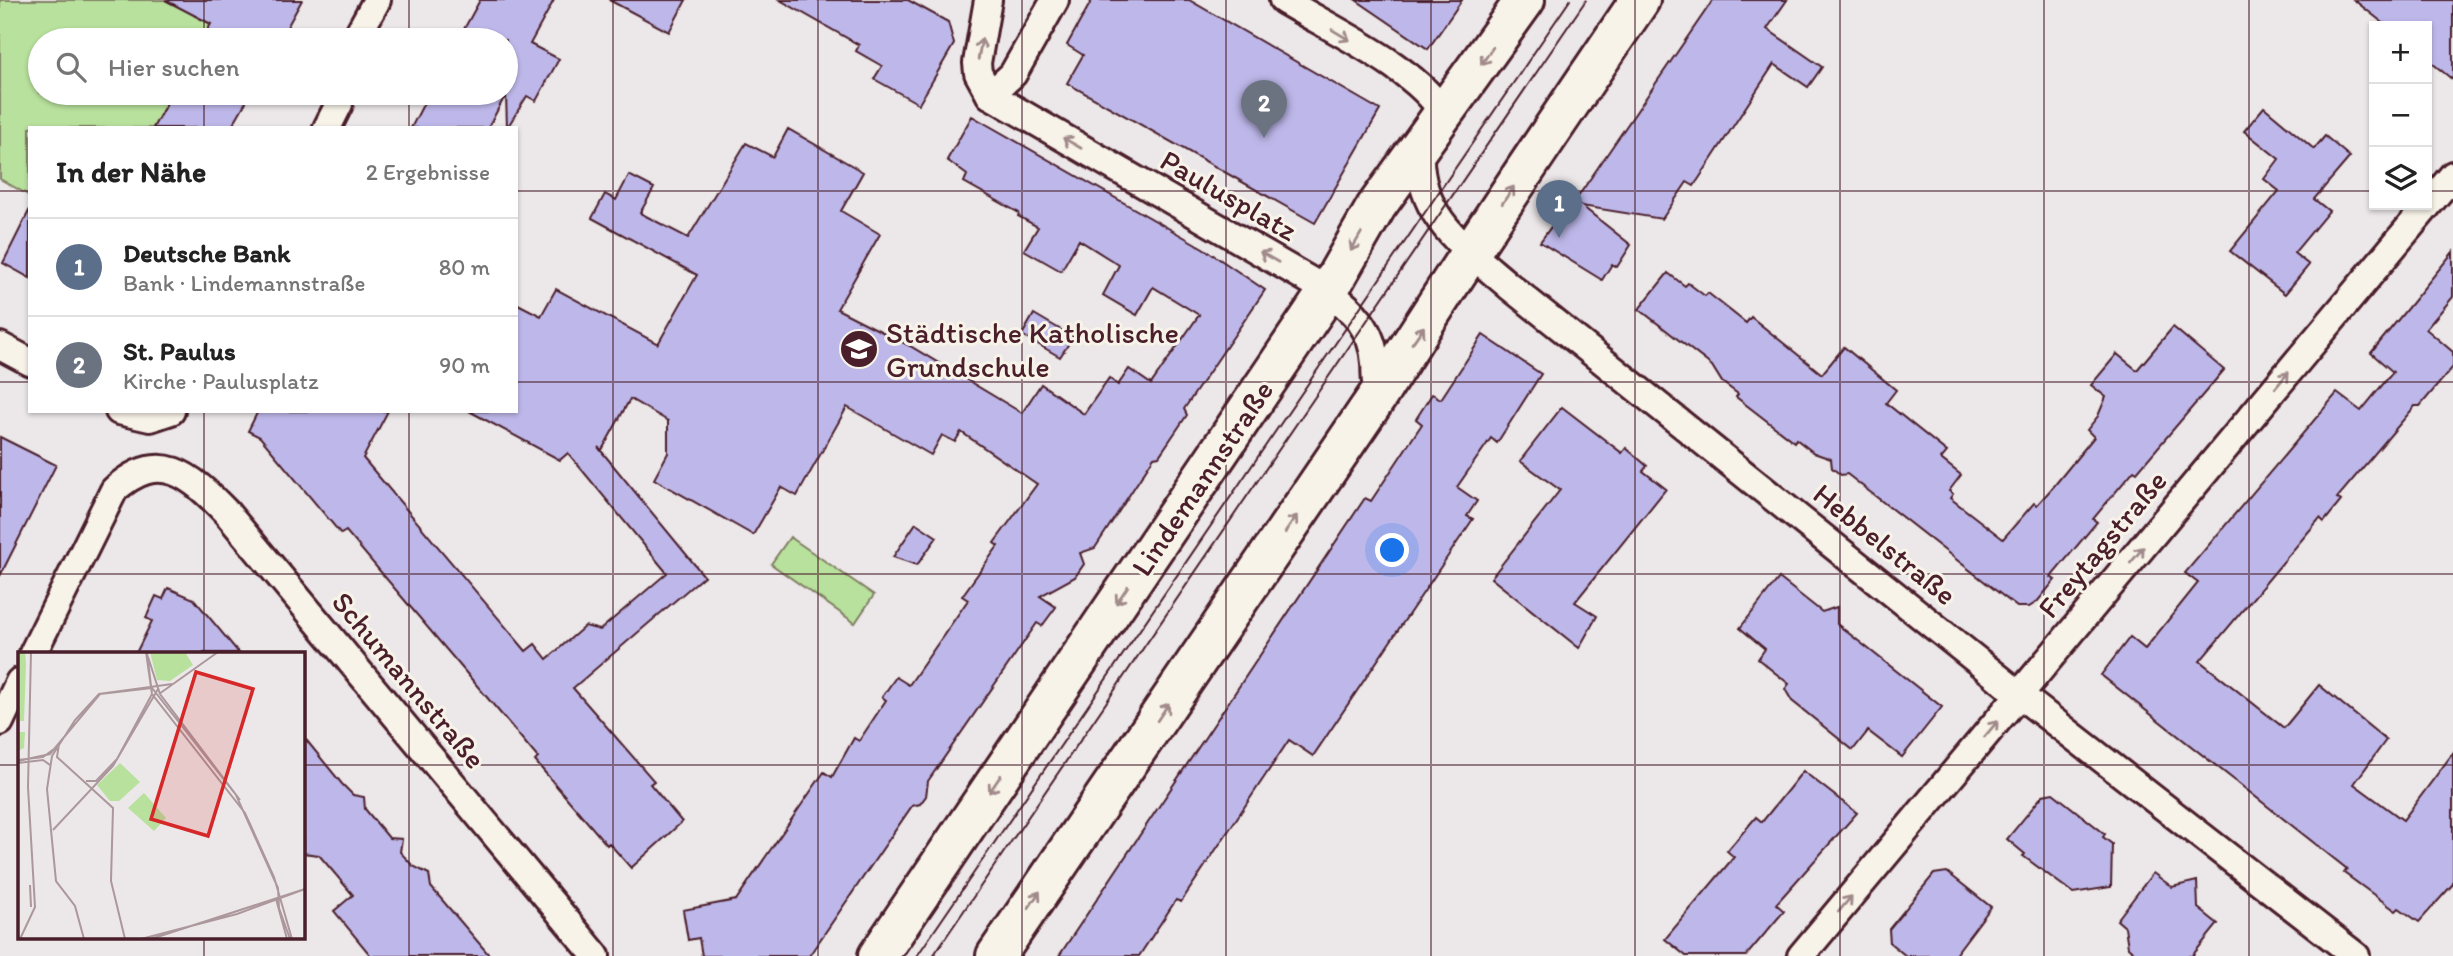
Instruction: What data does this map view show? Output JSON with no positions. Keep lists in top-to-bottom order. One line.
{"streets":{"main road":["Lindemannstraße"],"street":["Paulusplatz","Hebbelstraße","Freytagstraße","Schumannstraße"]},"crossings":[["Paulusplatz","Lindemannstraße"],["Lindemannstraße","Hebbelstraße"],["Hebbelstraße","Freytagstraße"]],"one_way":["Freytagstraße"],"places":{"school or university":["Städtische Katholische Grundschule"]},"page":{"map_buttons":["+","−"],"search":"Hier suchen","pins":["2","1"],"heading":["In der Nähe","2 Ergebnisse"],"list":[{"mark":"1","name":"Deutsche Bank","note":"Bank · Lindemannstraße","value":"80 m"},{"mark":"2","name":"St. Paulus","note":"Kirche · Paulusplatz","value":"90 m"}]}}
